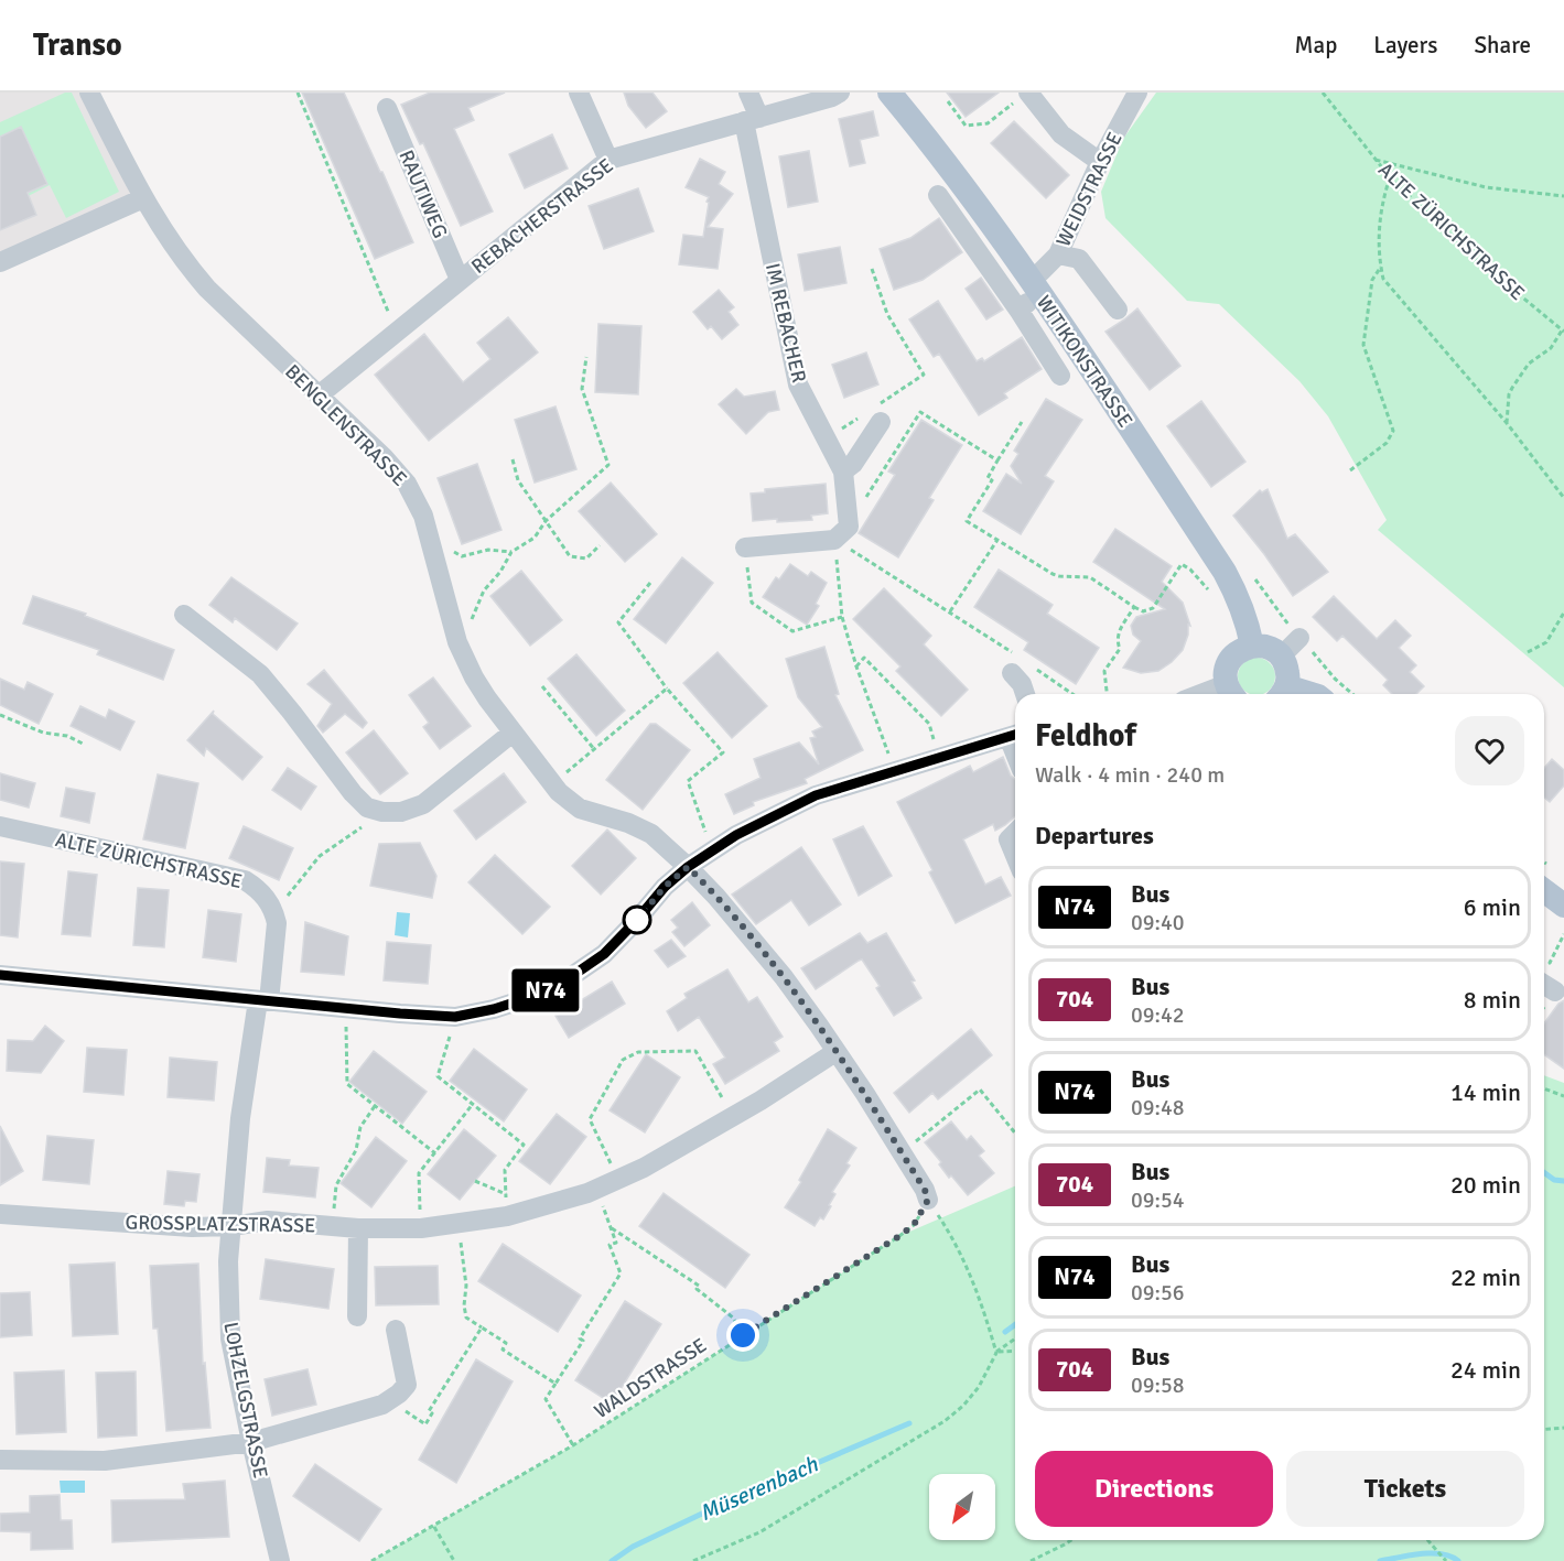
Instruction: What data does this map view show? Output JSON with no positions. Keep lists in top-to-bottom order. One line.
{"streets":{"main road":["WITIKONSTRASSE"],"street":["WEIDSTRASSE","RAUTIWEG","REBACHERSTRASSE","ALTE ZÜRICHSTRASSE","IM REBACHER","BENGLENSTRASSE","GROSSPLATZSTRASSE","LOHZELGSTRASSE"],"path":["WALDSTRASSE"]},"crossings":[["WEIDSTRASSE","WITIKONSTRASSE"],["RAUTIWEG","REBACHERSTRASSE"],["REBACHERSTRASSE","IM REBACHER"],["REBACHERSTRASSE","BENGLENSTRASSE"],["BENGLENSTRASSE","GROSSPLATZSTRASSE"],["BENGLENSTRASSE","WALDSTRASSE"],["GROSSPLATZSTRASSE","LOHZELGSTRASSE"]],"water":["Müserenbach"],"lines":["bus line N74"],"north":"bottom left","page":{"header":"Transo","nav":["Map","Layers","Share"],"on_map":"N74","heading":[["Feldhof","Walk · 4 min · 240 m"],"Departures"],"list":[{"mark":"N74","name":"Bus","note":"09:40","value":"6 min"},{"mark":"704","name":"Bus","note":"09:42","value":"8 min"},{"mark":"N74","name":"Bus","note":"09:48","value":"14 min"},{"mark":"704","name":"Bus","note":"09:54","value":"20 min"},{"mark":"N74","name":"Bus","note":"09:56","value":"22 min"},{"mark":"704","name":"Bus","note":"09:58","value":"24 min"}],"buttons":["Directions","Tickets"]}}
